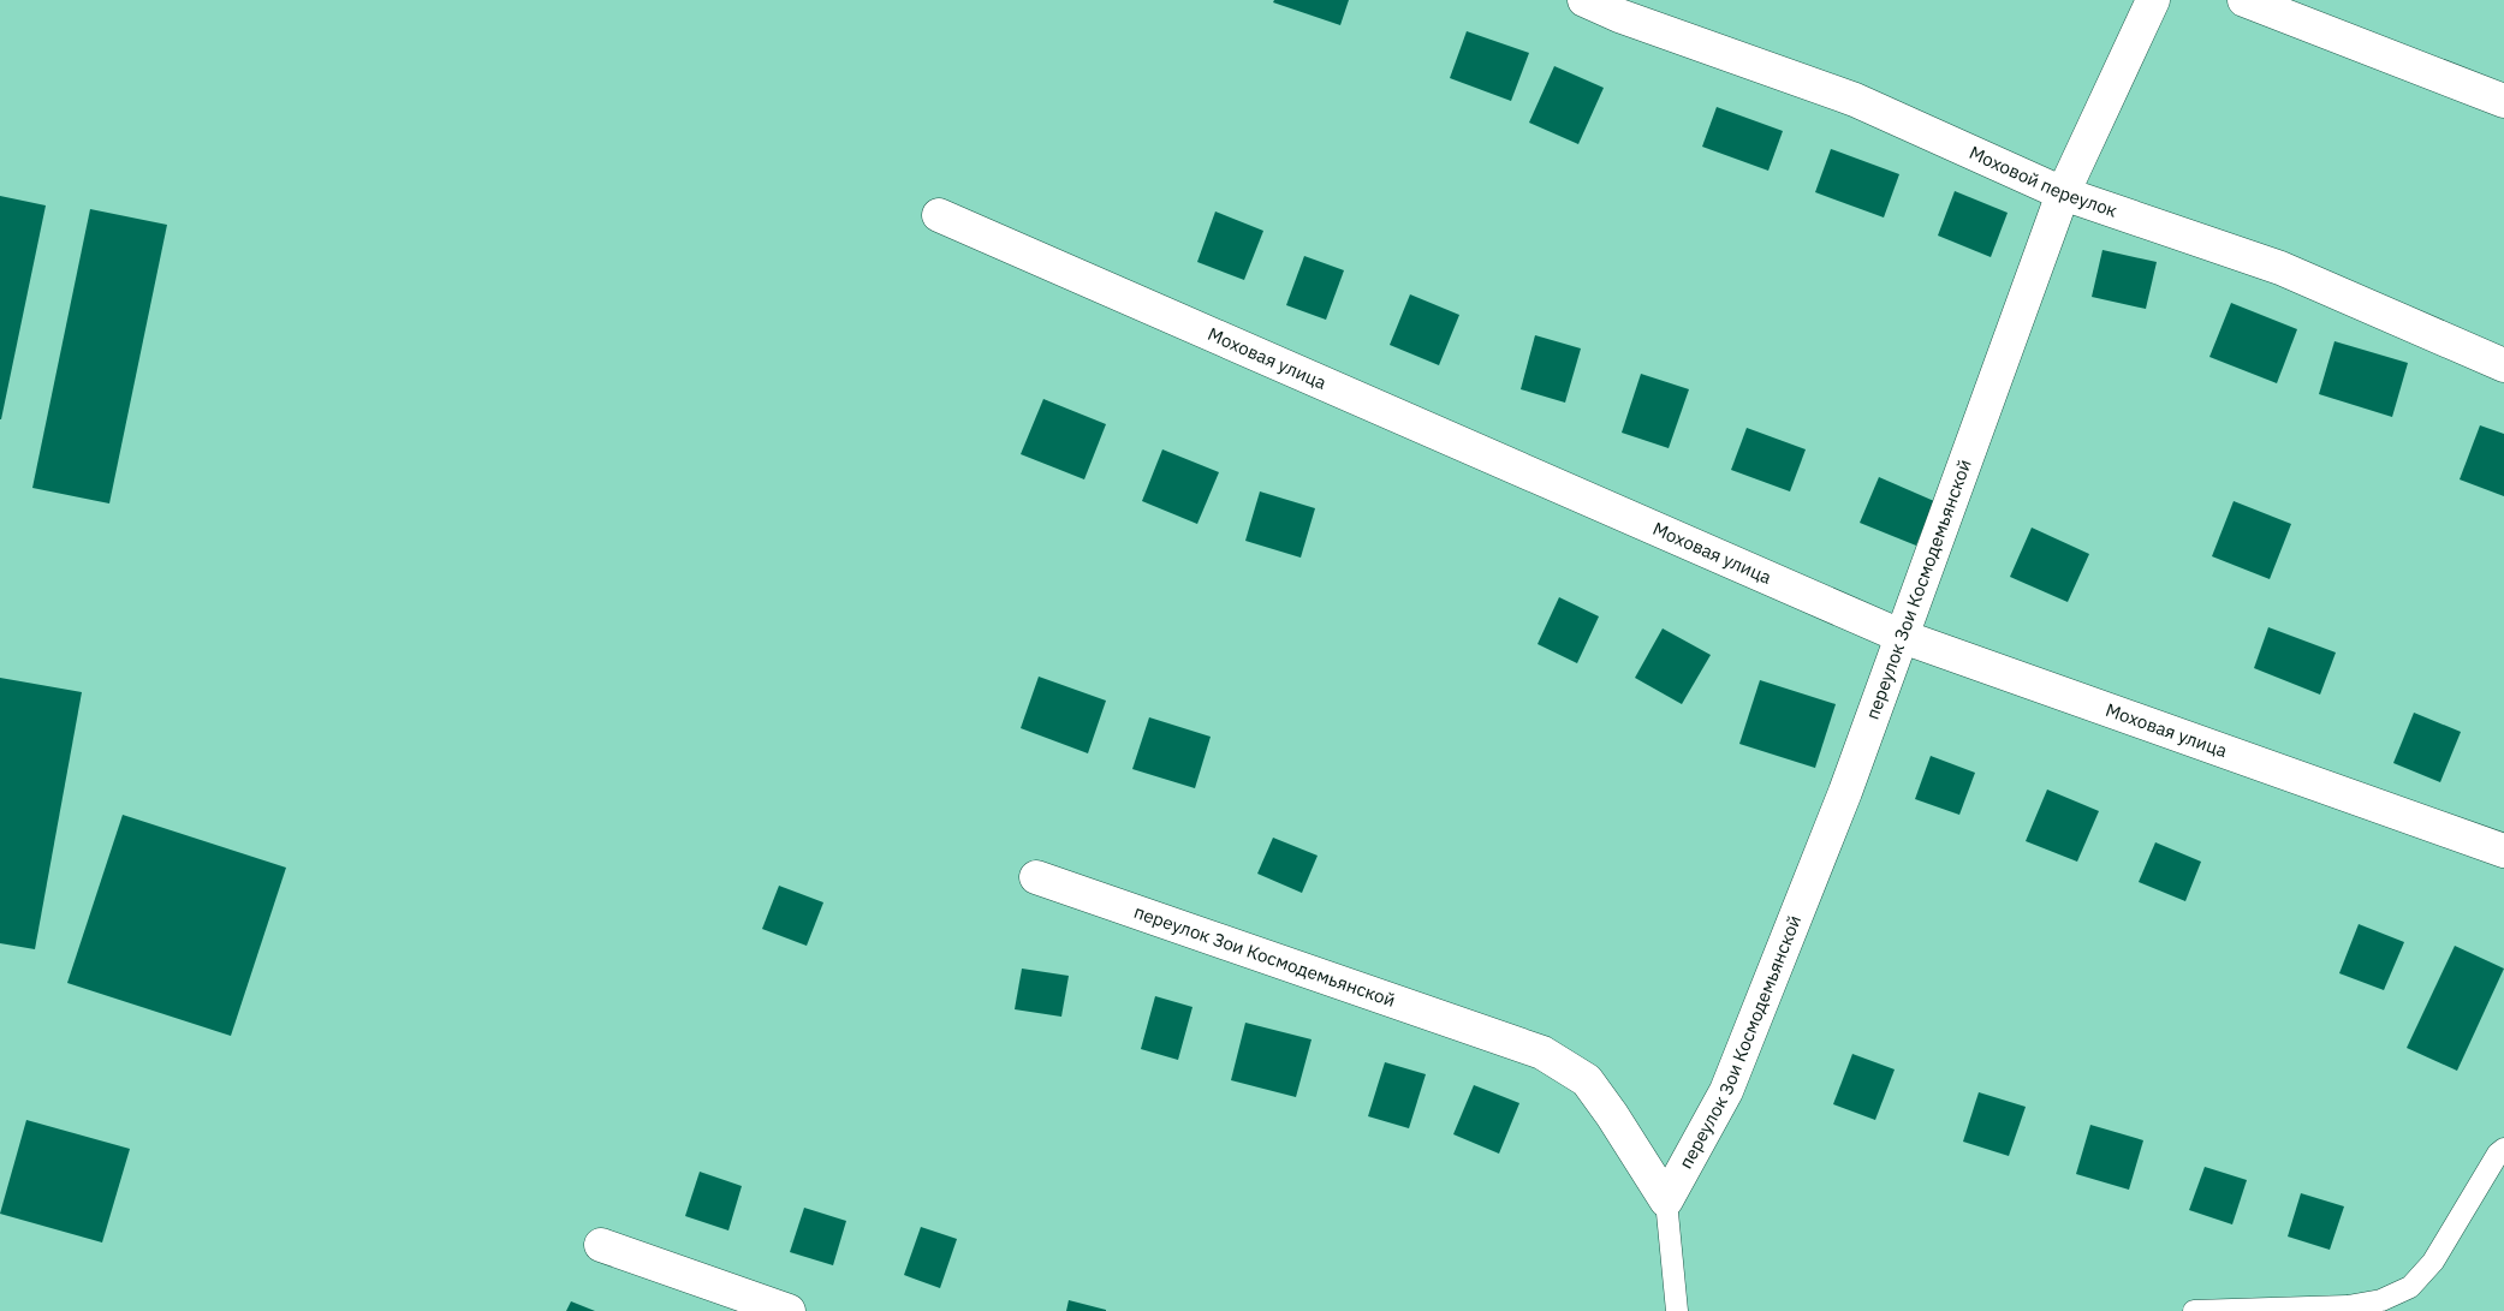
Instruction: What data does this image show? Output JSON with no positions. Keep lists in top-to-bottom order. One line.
{"streets":{"street":["Моховой переулок","Моховая улица","переулок Зои Космодемьянской"]},"crossings":[["Моховой переулок","переулок Зои Космодемьянской"],["Моховая улица","переулок Зои Космодемьянской"]]}
